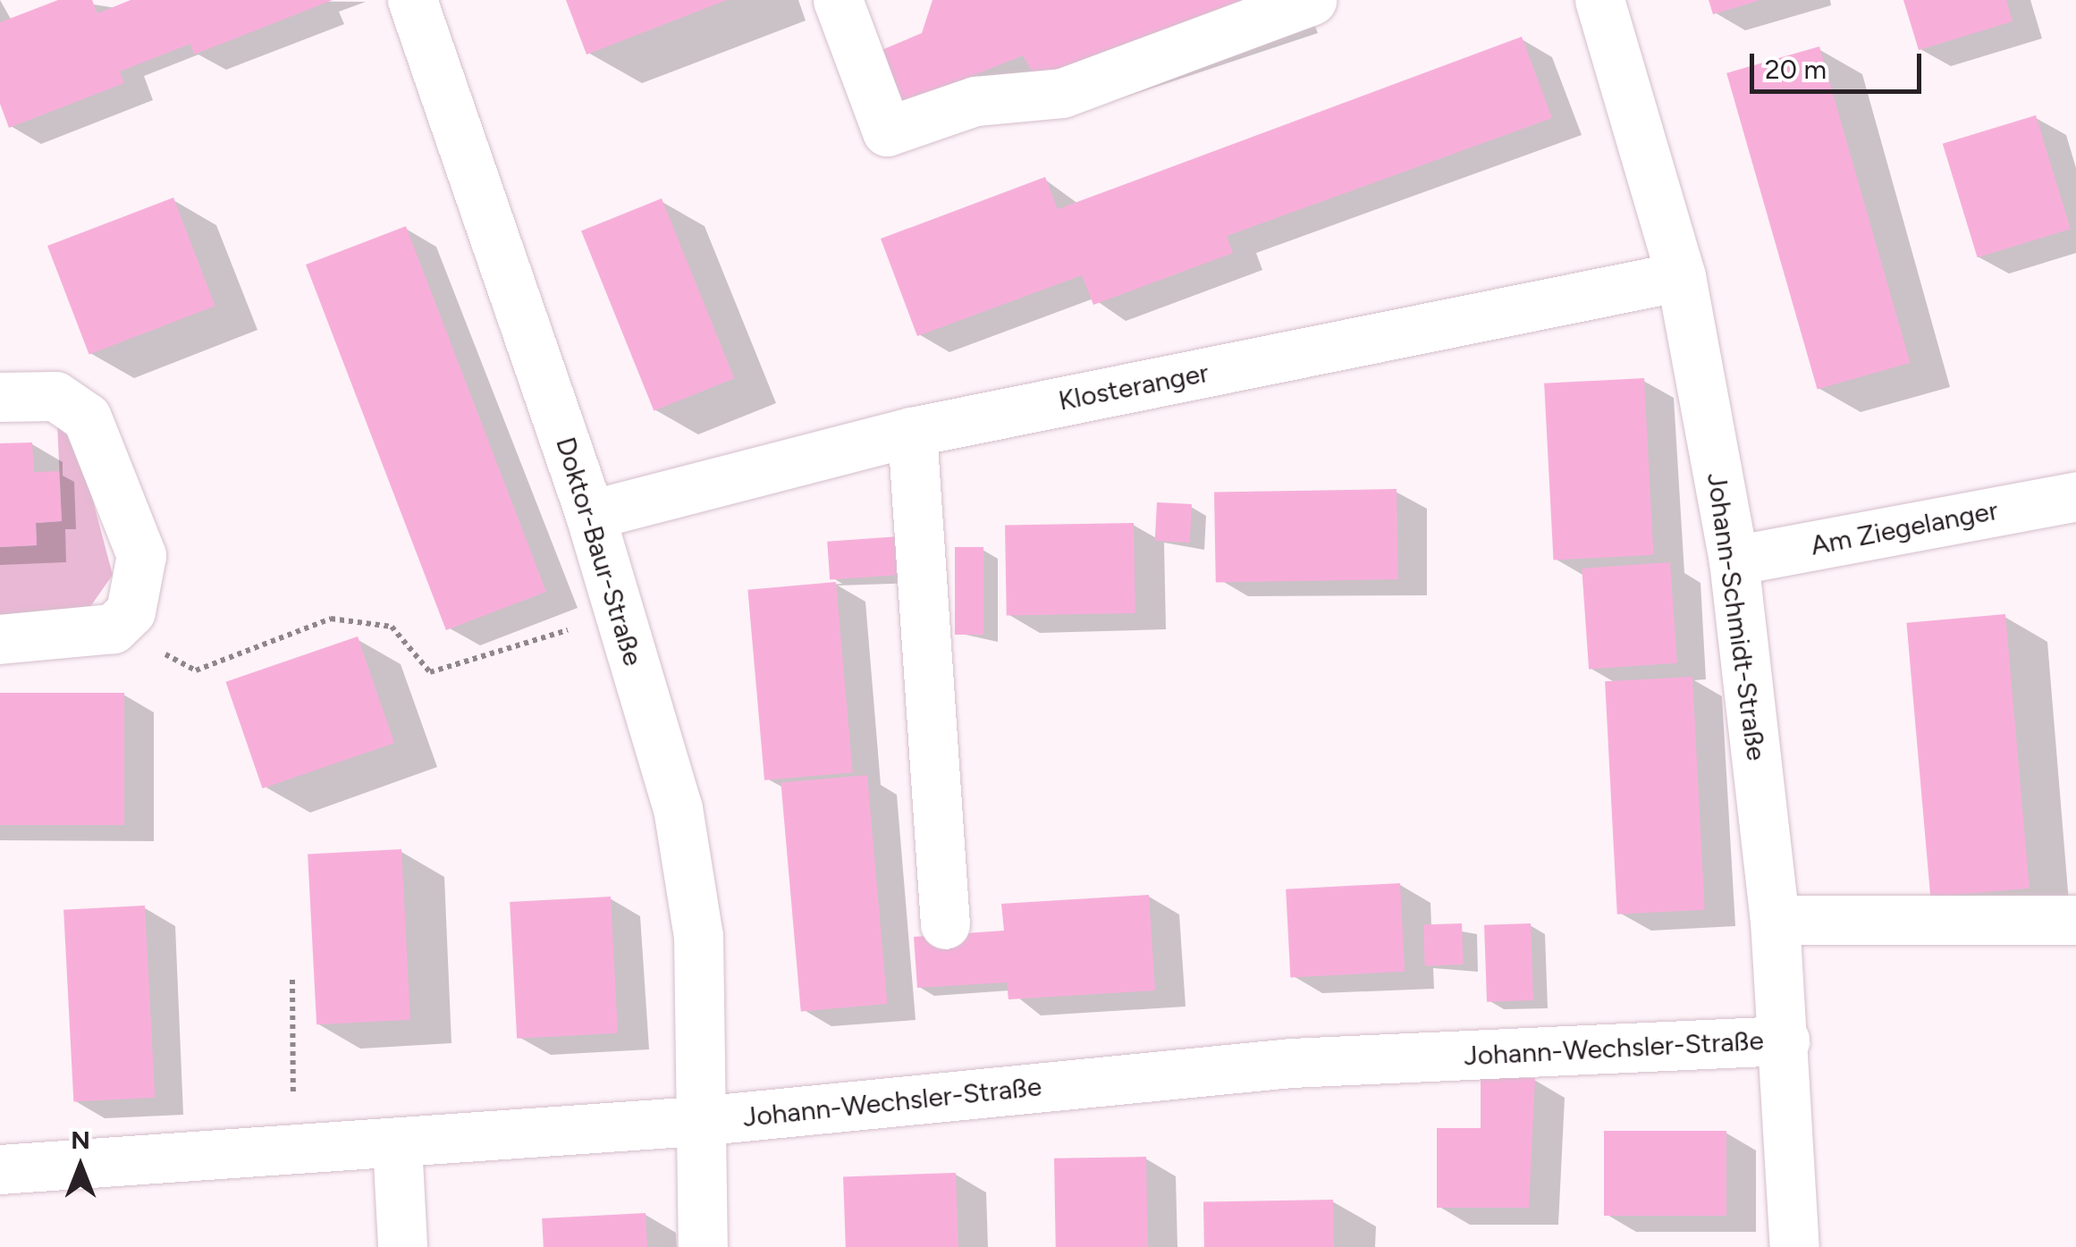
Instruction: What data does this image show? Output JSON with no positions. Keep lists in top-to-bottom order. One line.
{"streets":{"street":["Klosteranger","Am Ziegelanger","Doktor-Baur-Straße","Johann-Schmidt-Straße","Johann-Wechsler-Straße"]},"crossings":[["Klosteranger","Doktor-Baur-Straße"],["Klosteranger","Johann-Schmidt-Straße"],["Am Ziegelanger","Johann-Schmidt-Straße"],["Doktor-Baur-Straße","Johann-Wechsler-Straße"],["Johann-Schmidt-Straße","Johann-Wechsler-Straße"]],"scale_bar":"20 m","north":"top"}
